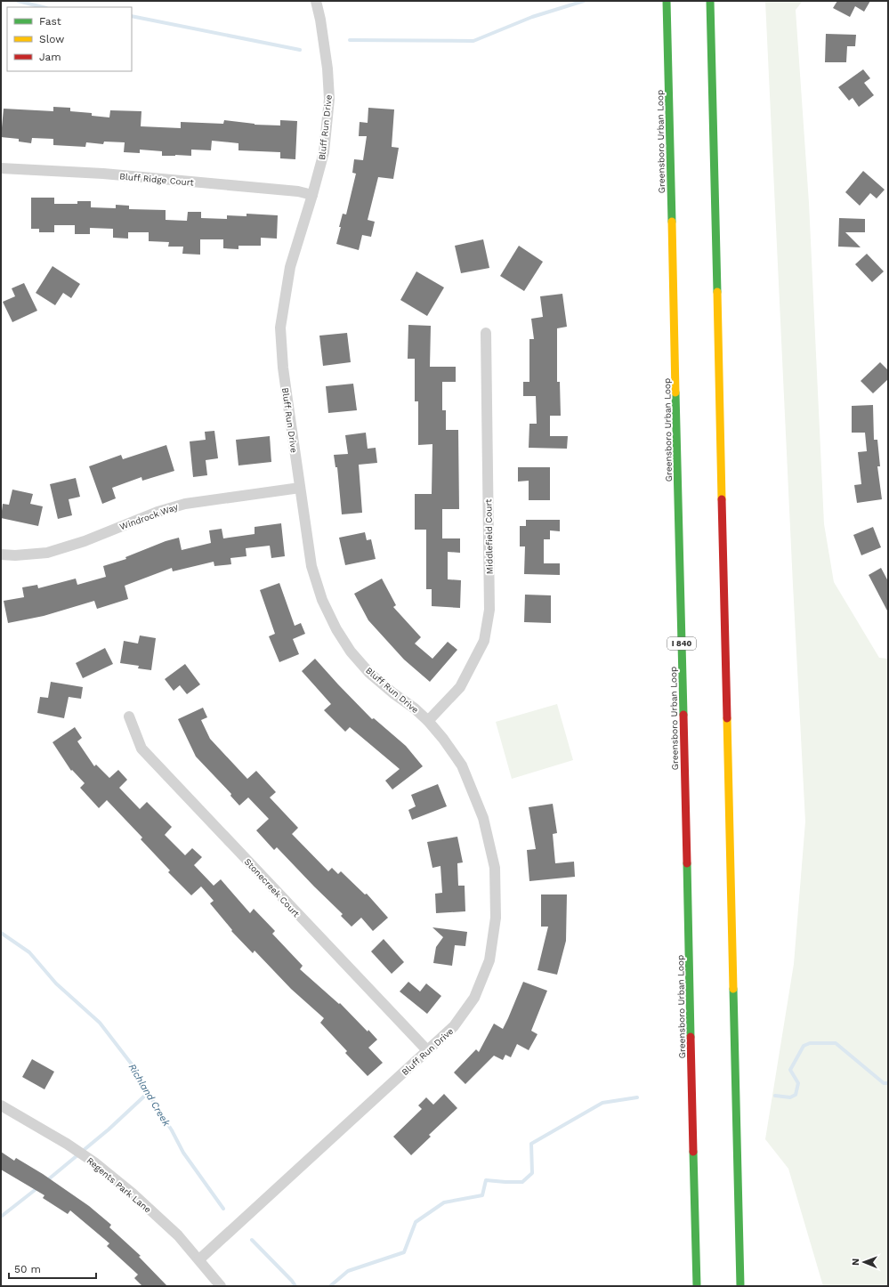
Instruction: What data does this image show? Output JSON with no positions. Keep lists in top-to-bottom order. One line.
{"streets":{"highway":["Greensboro Urban Loop","I 840"],"street":["Bluff Run Drive","Bluff Ridge Court","Windrock Way","Middlefield Court","Stonecreek Court","Regents Park Lane"]},"crossings":[["Bluff Run Drive","Bluff Ridge Court"],["Bluff Run Drive","Windrock Way"],["Bluff Run Drive","Middlefield Court"],["Bluff Run Drive","Stonecreek Court"],["Bluff Run Drive","Regents Park Lane"]],"water":["Richland Creek"],"legend":["Fast","Slow","Jam"],"scale_bar":"50 m","north":"left"}
